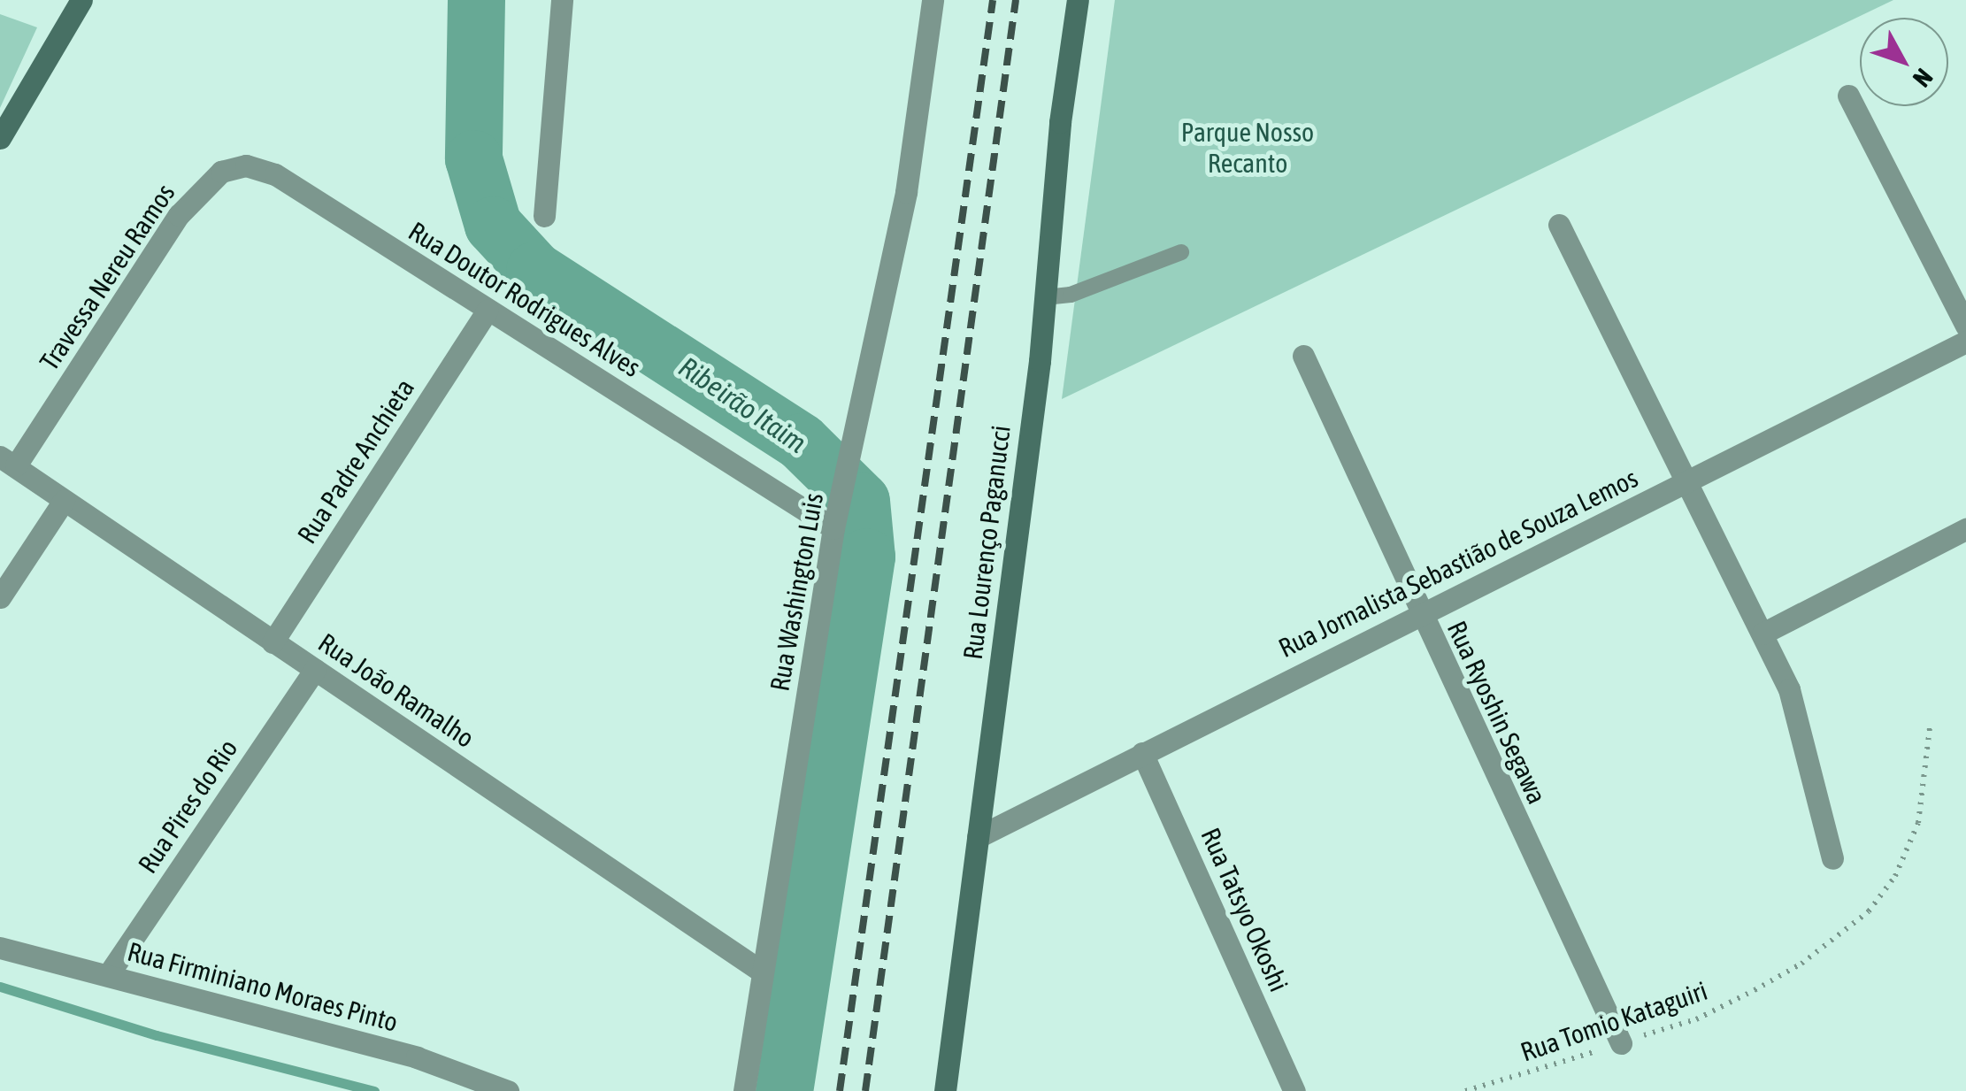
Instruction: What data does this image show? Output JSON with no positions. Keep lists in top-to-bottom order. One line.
{"streets":{"main road":["Rua Lourenço Paganucci"],"street":["Travessa Nereu Ramos","Rua Doutor Rodrigues Alves","Rua Padre Anchieta","Rua Jornalista Sebastião de Souza Lemos","Rua Washington Luis","Rua João Ramalho","Rua Ryoshin Segawa","Rua Pires do Rio","Rua Tatsyo Okoshi","Rua Firminiano Moraes Pinto"],"path":["Rua Tomio Kataguiri"]},"crossings":[["Travessa Nereu Ramos","Rua Doutor Rodrigues Alves"],["Travessa Nereu Ramos","Rua João Ramalho"],["Rua Doutor Rodrigues Alves","Rua Padre Anchieta"],["Rua Doutor Rodrigues Alves","Rua Washington Luis"],["Rua Padre Anchieta","Rua João Ramalho"],["Rua Lourenço Paganucci","Rua Jornalista Sebastião de Souza Lemos"],["Rua Jornalista Sebastião de Souza Lemos","Rua Ryoshin Segawa"],["Rua Jornalista Sebastião de Souza Lemos","Rua Tatsyo Okoshi"],["Rua Washington Luis","Rua João Ramalho"],["Rua João Ramalho","Rua Pires do Rio"],["Rua Ryoshin Segawa","Rua Tomio Kataguiri"],["Rua Pires do Rio","Rua Firminiano Moraes Pinto"]],"water":["Ribeirão Itaim"],"parks":["Parque Nosso Recanto"],"north":"bottom right"}
